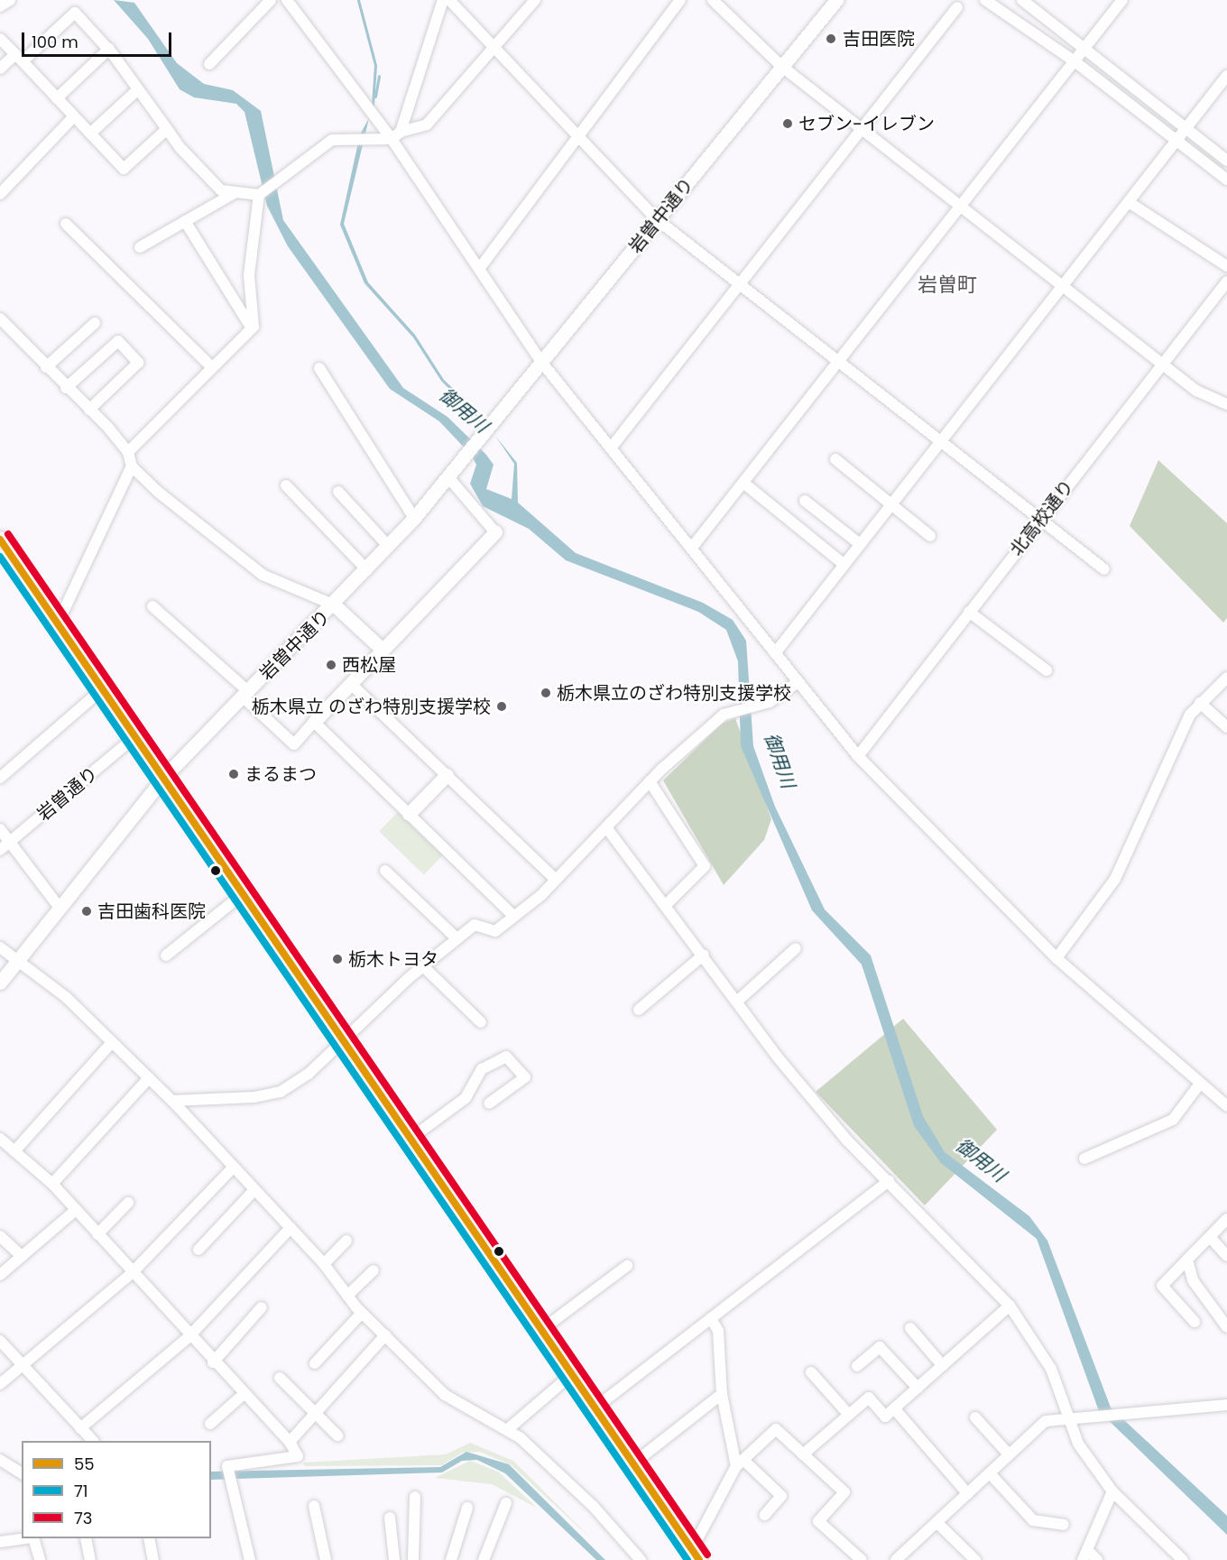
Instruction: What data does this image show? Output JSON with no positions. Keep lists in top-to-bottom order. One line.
{"streets":{"street":["岩曽中通り","北高校通り","岩曽通り"]},"districts":["岩曽町"],"water":["御用川"],"places":["吉田医院","セブン-イレブン","西松屋","栃木県立のざわ特別支援学校","栃木県立 のざわ特別支援学校","まるまつ","吉田歯科医院","栃木トヨタ"],"lines":["transit line 73","transit line 55","transit line 71"],"legend":["55","71","73"],"scale_bar":"100 m"}
